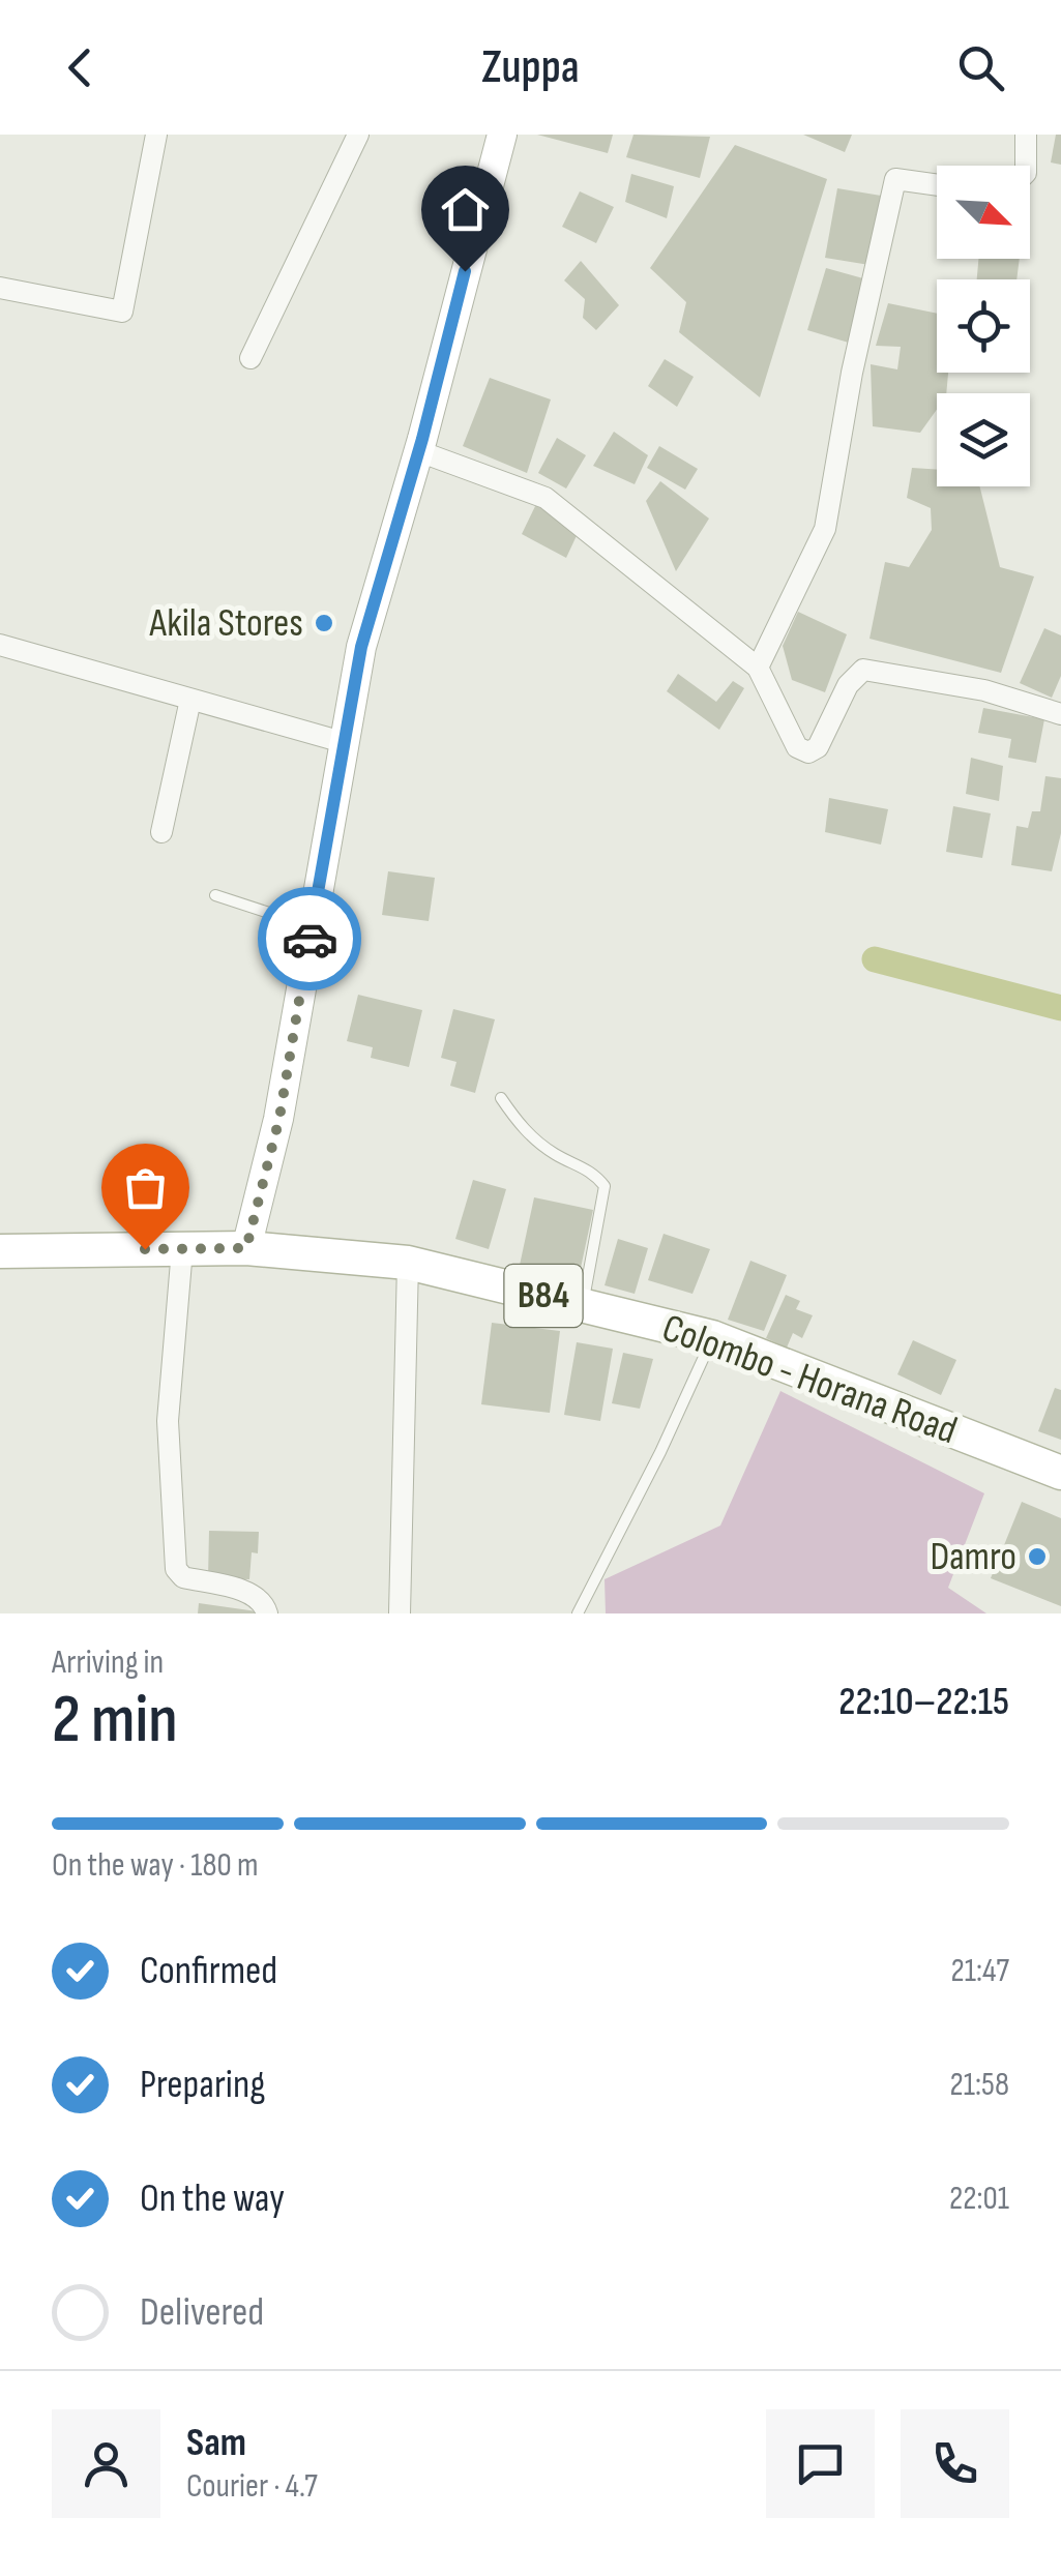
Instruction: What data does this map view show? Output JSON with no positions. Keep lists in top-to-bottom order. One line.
{"streets":{"main road":["B84","Colombo - Horana Road"]},"places":["Akila Stores","Damro"],"north":"bottom right","page":{"header":"Zuppa","heading":["2 min","Arriving in","22:10–22:15"],"panel":["Sam","Courier · 4.7"],"bar":"On the way · 180 m","list":[["Confirmed","21:47"],["Preparing","21:58"],["On the way","22:01"],"Delivered"]}}
